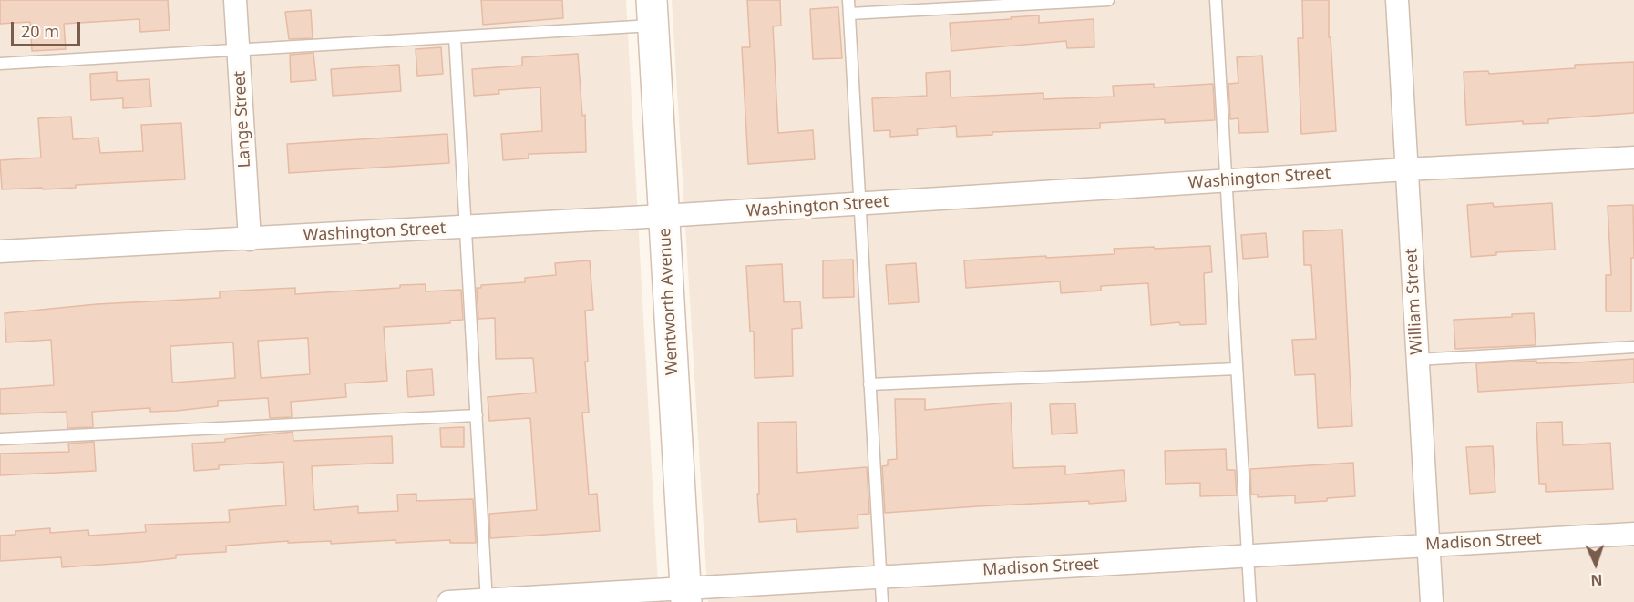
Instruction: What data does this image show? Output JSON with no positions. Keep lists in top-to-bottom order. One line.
{"streets":{"street":["Lange Street","Washington Street","Wentworth Avenue","William Street","Madison Street"]},"crossings":[["Lange Street","Washington Street"],["Washington Street","Wentworth Avenue"],["Washington Street","William Street"],["Wentworth Avenue","Madison Street"],["William Street","Madison Street"]],"scale_bar":"20 m","north":"bottom"}
